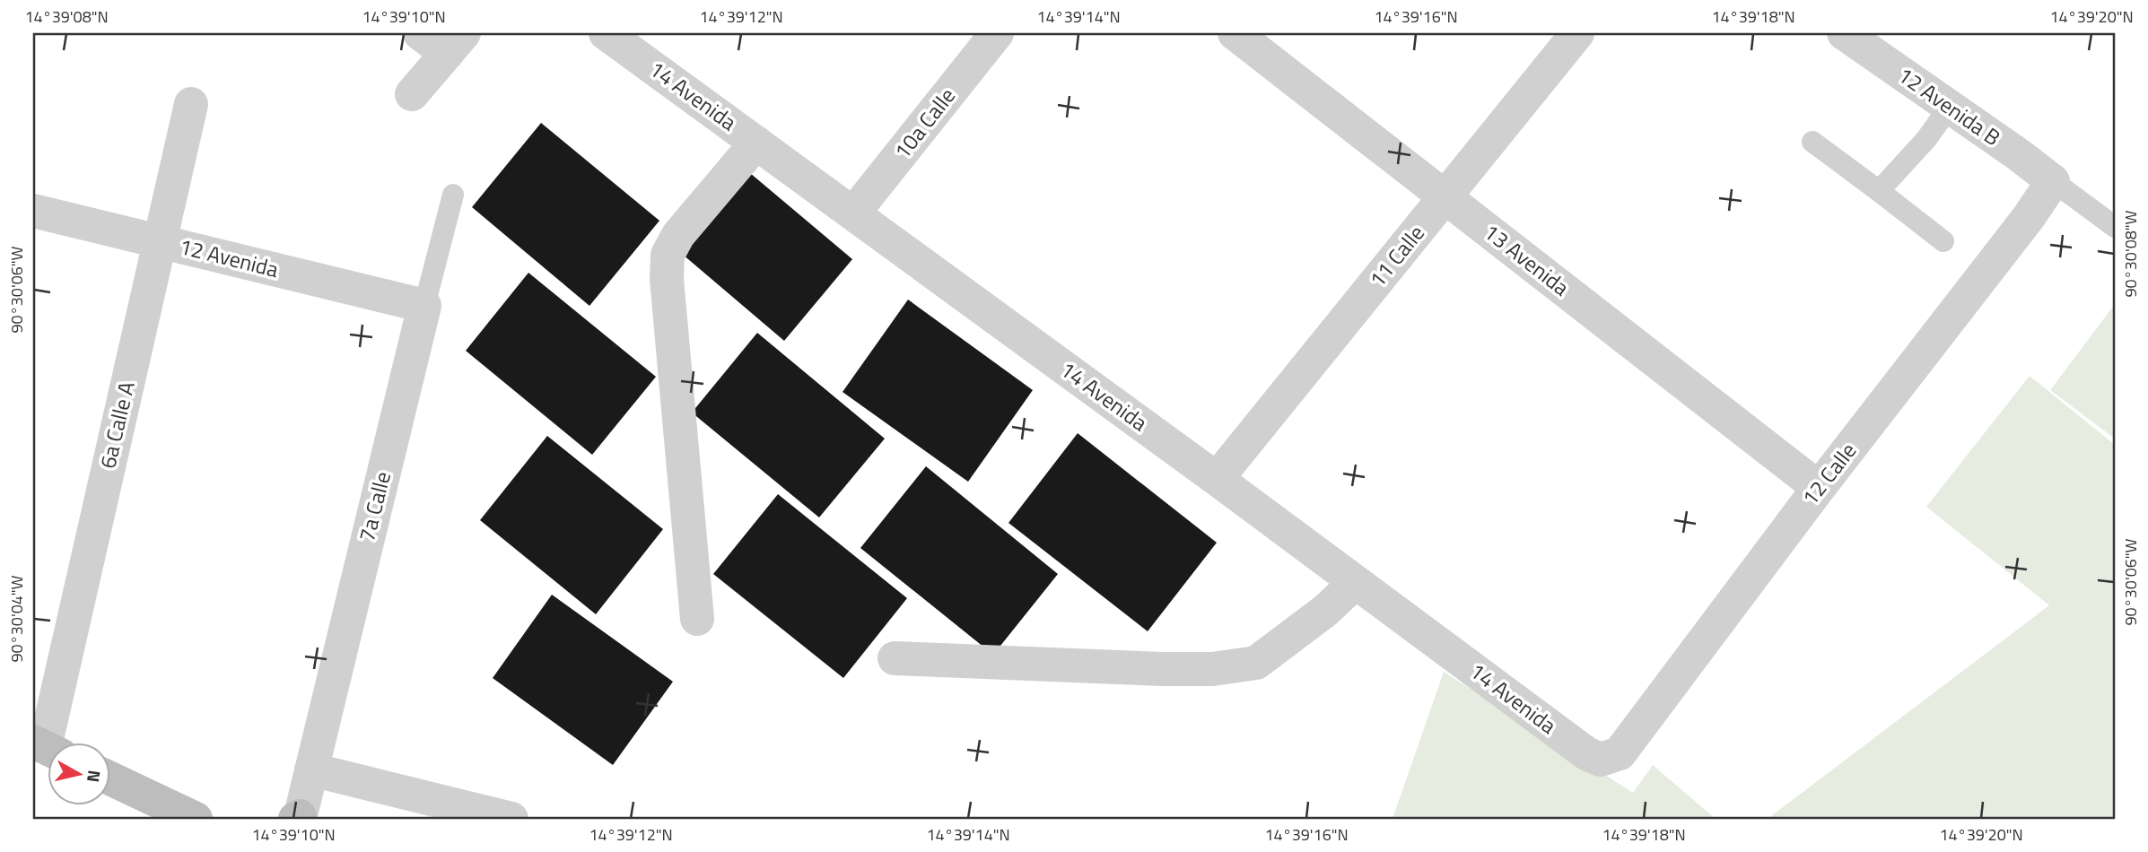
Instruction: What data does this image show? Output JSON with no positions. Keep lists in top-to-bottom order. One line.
{"streets":{"street":["14 Avenida","12 Avenida B","10a Calle","11 Calle","12 Avenida","13 Avenida","6a Calle A","12 Calle","7a Calle"]},"crossings":[["14 Avenida","10a Calle"],["14 Avenida","11 Calle"],["14 Avenida","12 Calle"],["12 Avenida B","12 Calle"],["11 Calle","13 Avenida"],["12 Avenida","6a Calle A"],["12 Avenida","7a Calle"],["13 Avenida","12 Calle"]],"north":"right","coordinates":["14°39'08\"N","14°39'10\"N","14°39'12\"N","14°39'14\"N","14°39'16\"N","14°39'18\"N","14°39'20\"N","90°30'08\"W","90°30'06\"W","90°30'04\"W"]}
